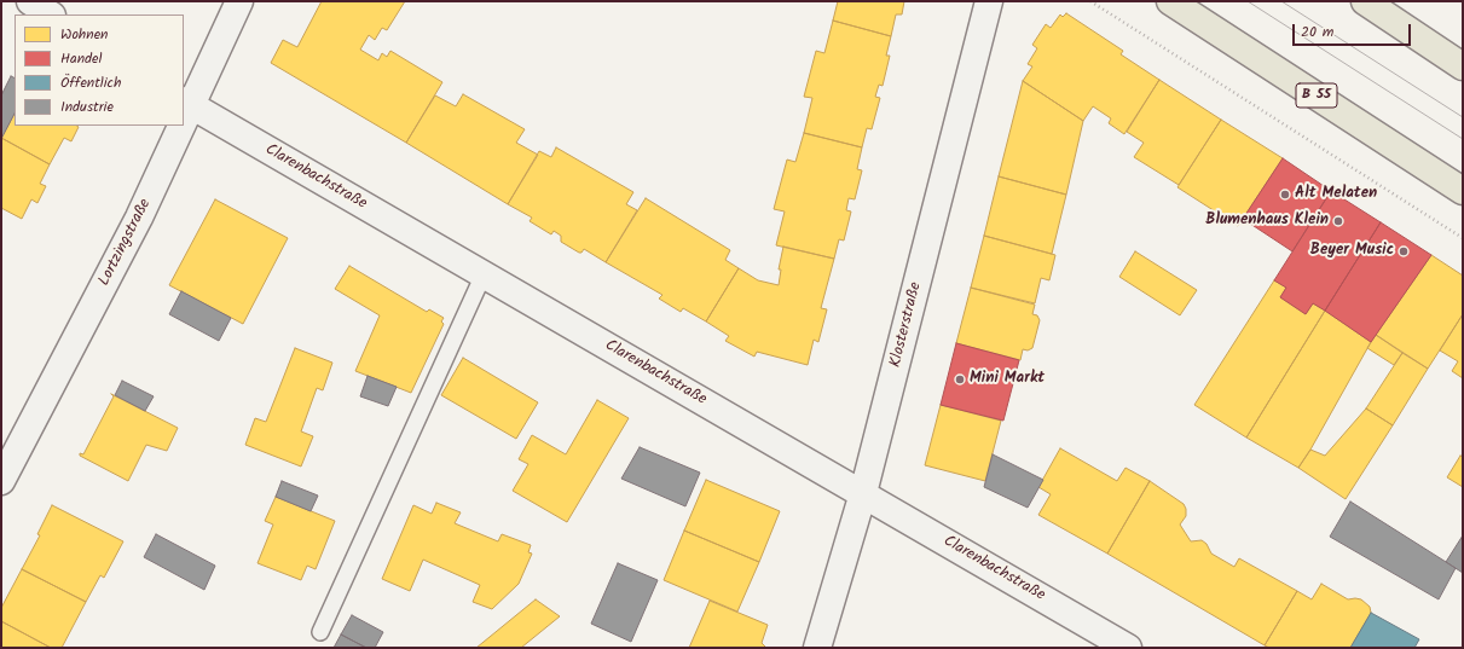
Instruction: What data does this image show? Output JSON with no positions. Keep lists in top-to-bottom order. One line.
{"streets":{"main road":["B 55"],"street":["Clarenbachstraße","Lortzingstraße","Klosterstraße"]},"crossings":[["Clarenbachstraße","Lortzingstraße"],["Clarenbachstraße","Klosterstraße"]],"places":["Alt Melaten","Blumenhaus Klein","Beyer Music","Mini Markt"],"legend":["Wohnen","Handel","Öffentlich","Industrie"],"scale_bar":"20 m"}
